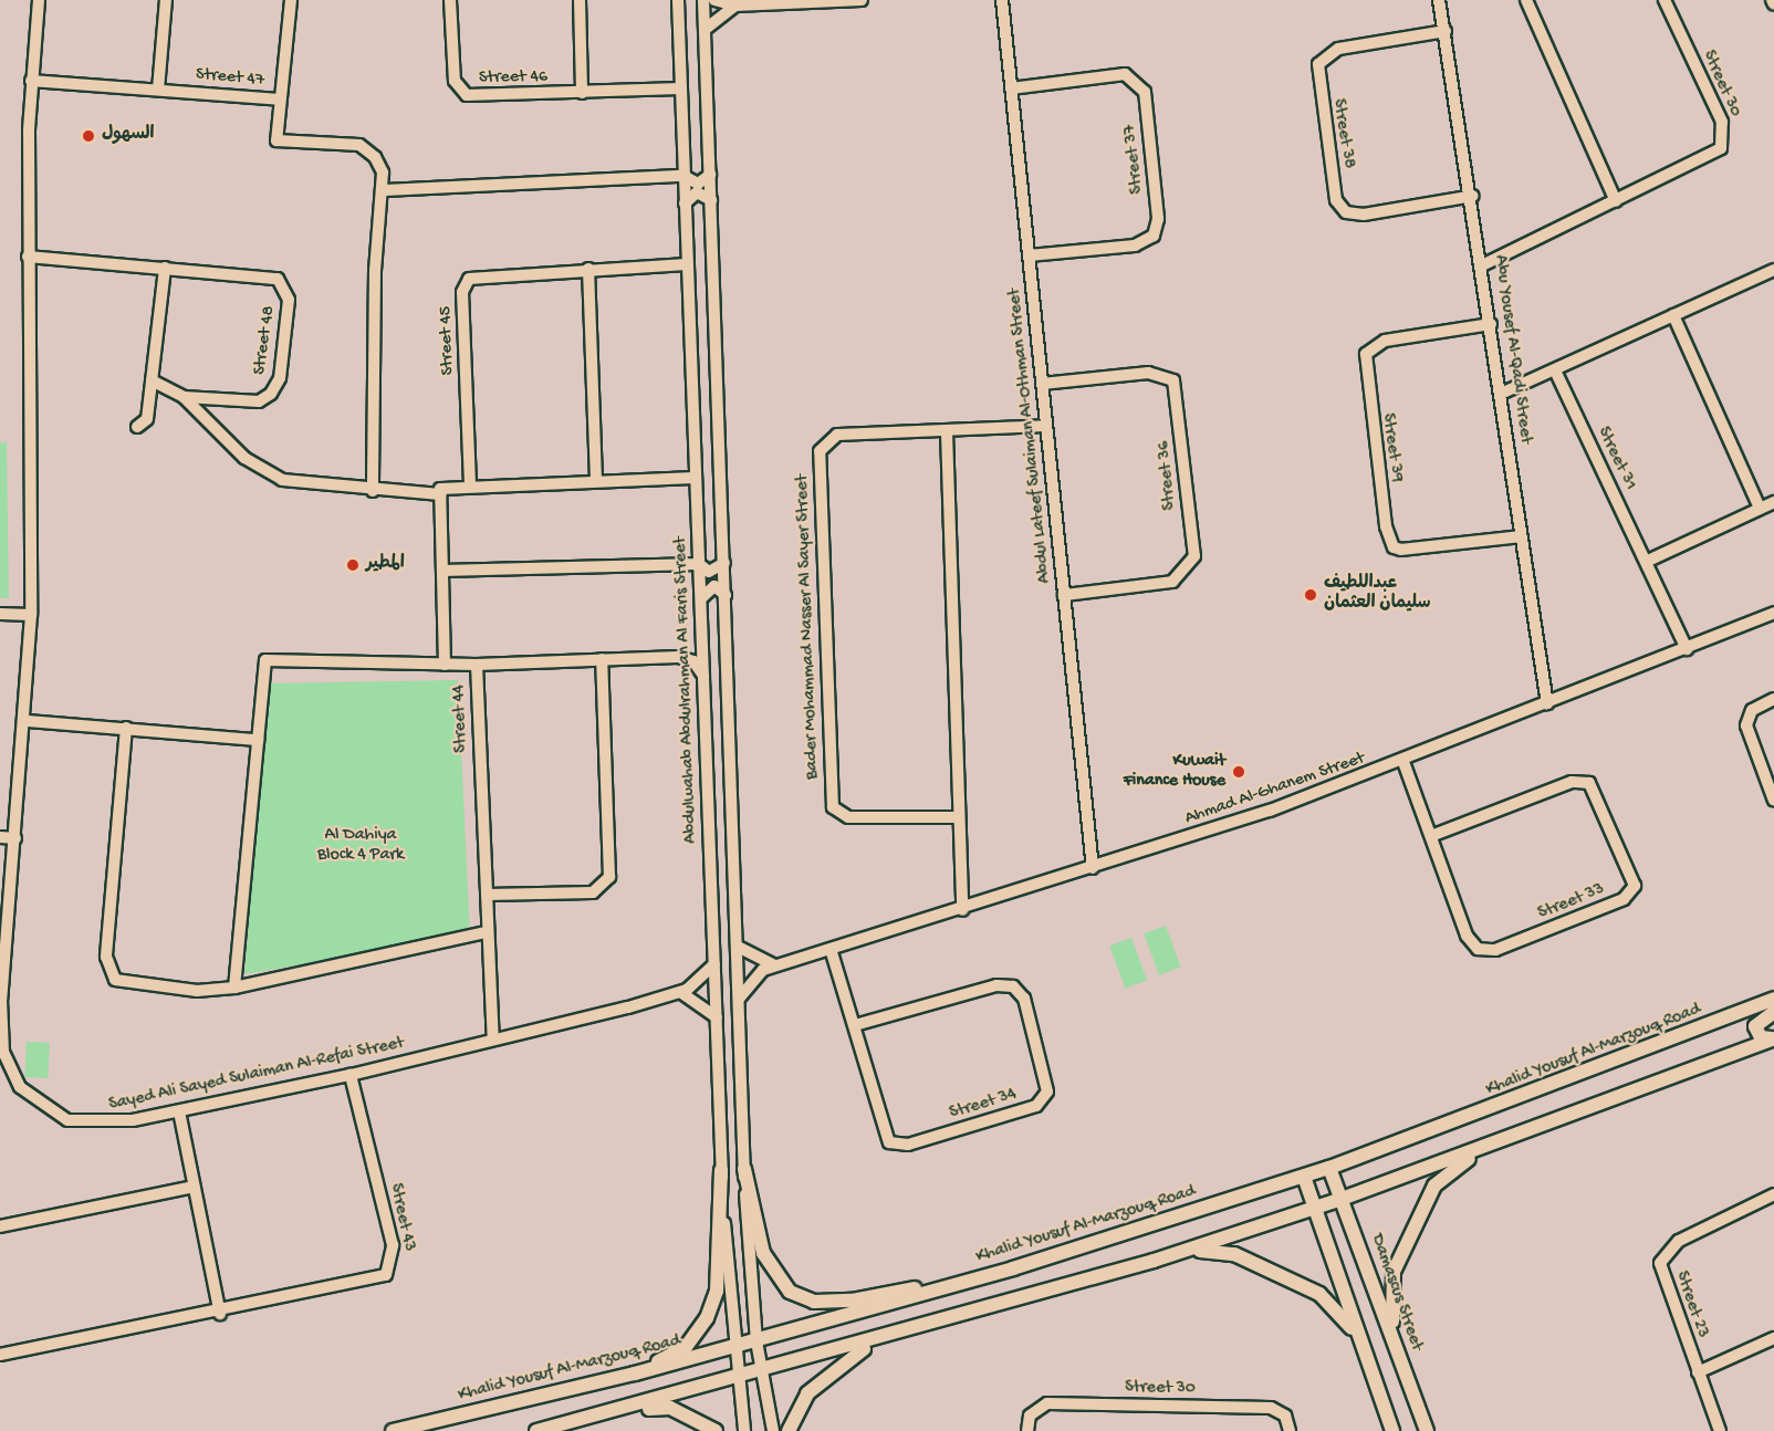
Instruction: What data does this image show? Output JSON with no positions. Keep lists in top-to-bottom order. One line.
{"streets":{"main road":["Khalid Yousuf Al-Marzouq Road","Damascus Street"],"street":["Street 47","Street 46","Street 30","Street 38","Street 37","Street 48","Street 45","Abu Yousef Al-Qadi Street","Abdul Lateef Sulaiman Al-Othman Street","Street 39","Street 31","Street 36","Bader Mohammad Nasser Al Sayer Street","Abdulwahab Abdulrahman Al Faris Street","Street 44","Ahmad Al-Ghanem Street","Street 33","Sayed Ali Sayed Sulaiman Al-Refai Street","Street 34","Street 43","Street 23"]},"crossings":[["Street 47","Sayed Ali Sayed Sulaiman Al-Refai Street"],["Street 46","Abdulwahab Abdulrahman Al Faris Street"],["Street 30","Abu Yousef Al-Qadi Street"],["Street 38","Abu Yousef Al-Qadi Street"],["Street 37","Abdul Lateef Sulaiman Al-Othman Street"],["Street 48","Sayed Ali Sayed Sulaiman Al-Refai Street"],["Street 45","Abdulwahab Abdulrahman Al Faris Street"],["Abu Yousef Al-Qadi Street","Street 39"],["Abu Yousef Al-Qadi Street","Ahmad Al-Ghanem Street"],["Abdul Lateef Sulaiman Al-Othman Street","Street 36"],["Abdul Lateef Sulaiman Al-Othman Street","Bader Mohammad Nasser Al Sayer Street"],["Abdul Lateef Sulaiman Al-Othman Street","Ahmad Al-Ghanem Street"],["Street 31","Ahmad Al-Ghanem Street"],["Abdulwahab Abdulrahman Al Faris Street","Khalid Yousuf Al-Marzouq Road"],["Abdulwahab Abdulrahman Al Faris Street","Sayed Ali Sayed Sulaiman Al-Refai Street"],["Street 44","Sayed Ali Sayed Sulaiman Al-Refai Street"],["Ahmad Al-Ghanem Street","Street 33"],["Ahmad Al-Ghanem Street","Street 34"],["Khalid Yousuf Al-Marzouq Road","Damascus Street"],["Sayed Ali Sayed Sulaiman Al-Refai Street","Street 43"]],"parks":["Al Dahiya Block 4 Park"],"places":["السهول","المطير","عبداللطيف سليمان العثمان","Kuwait Finance House"]}
